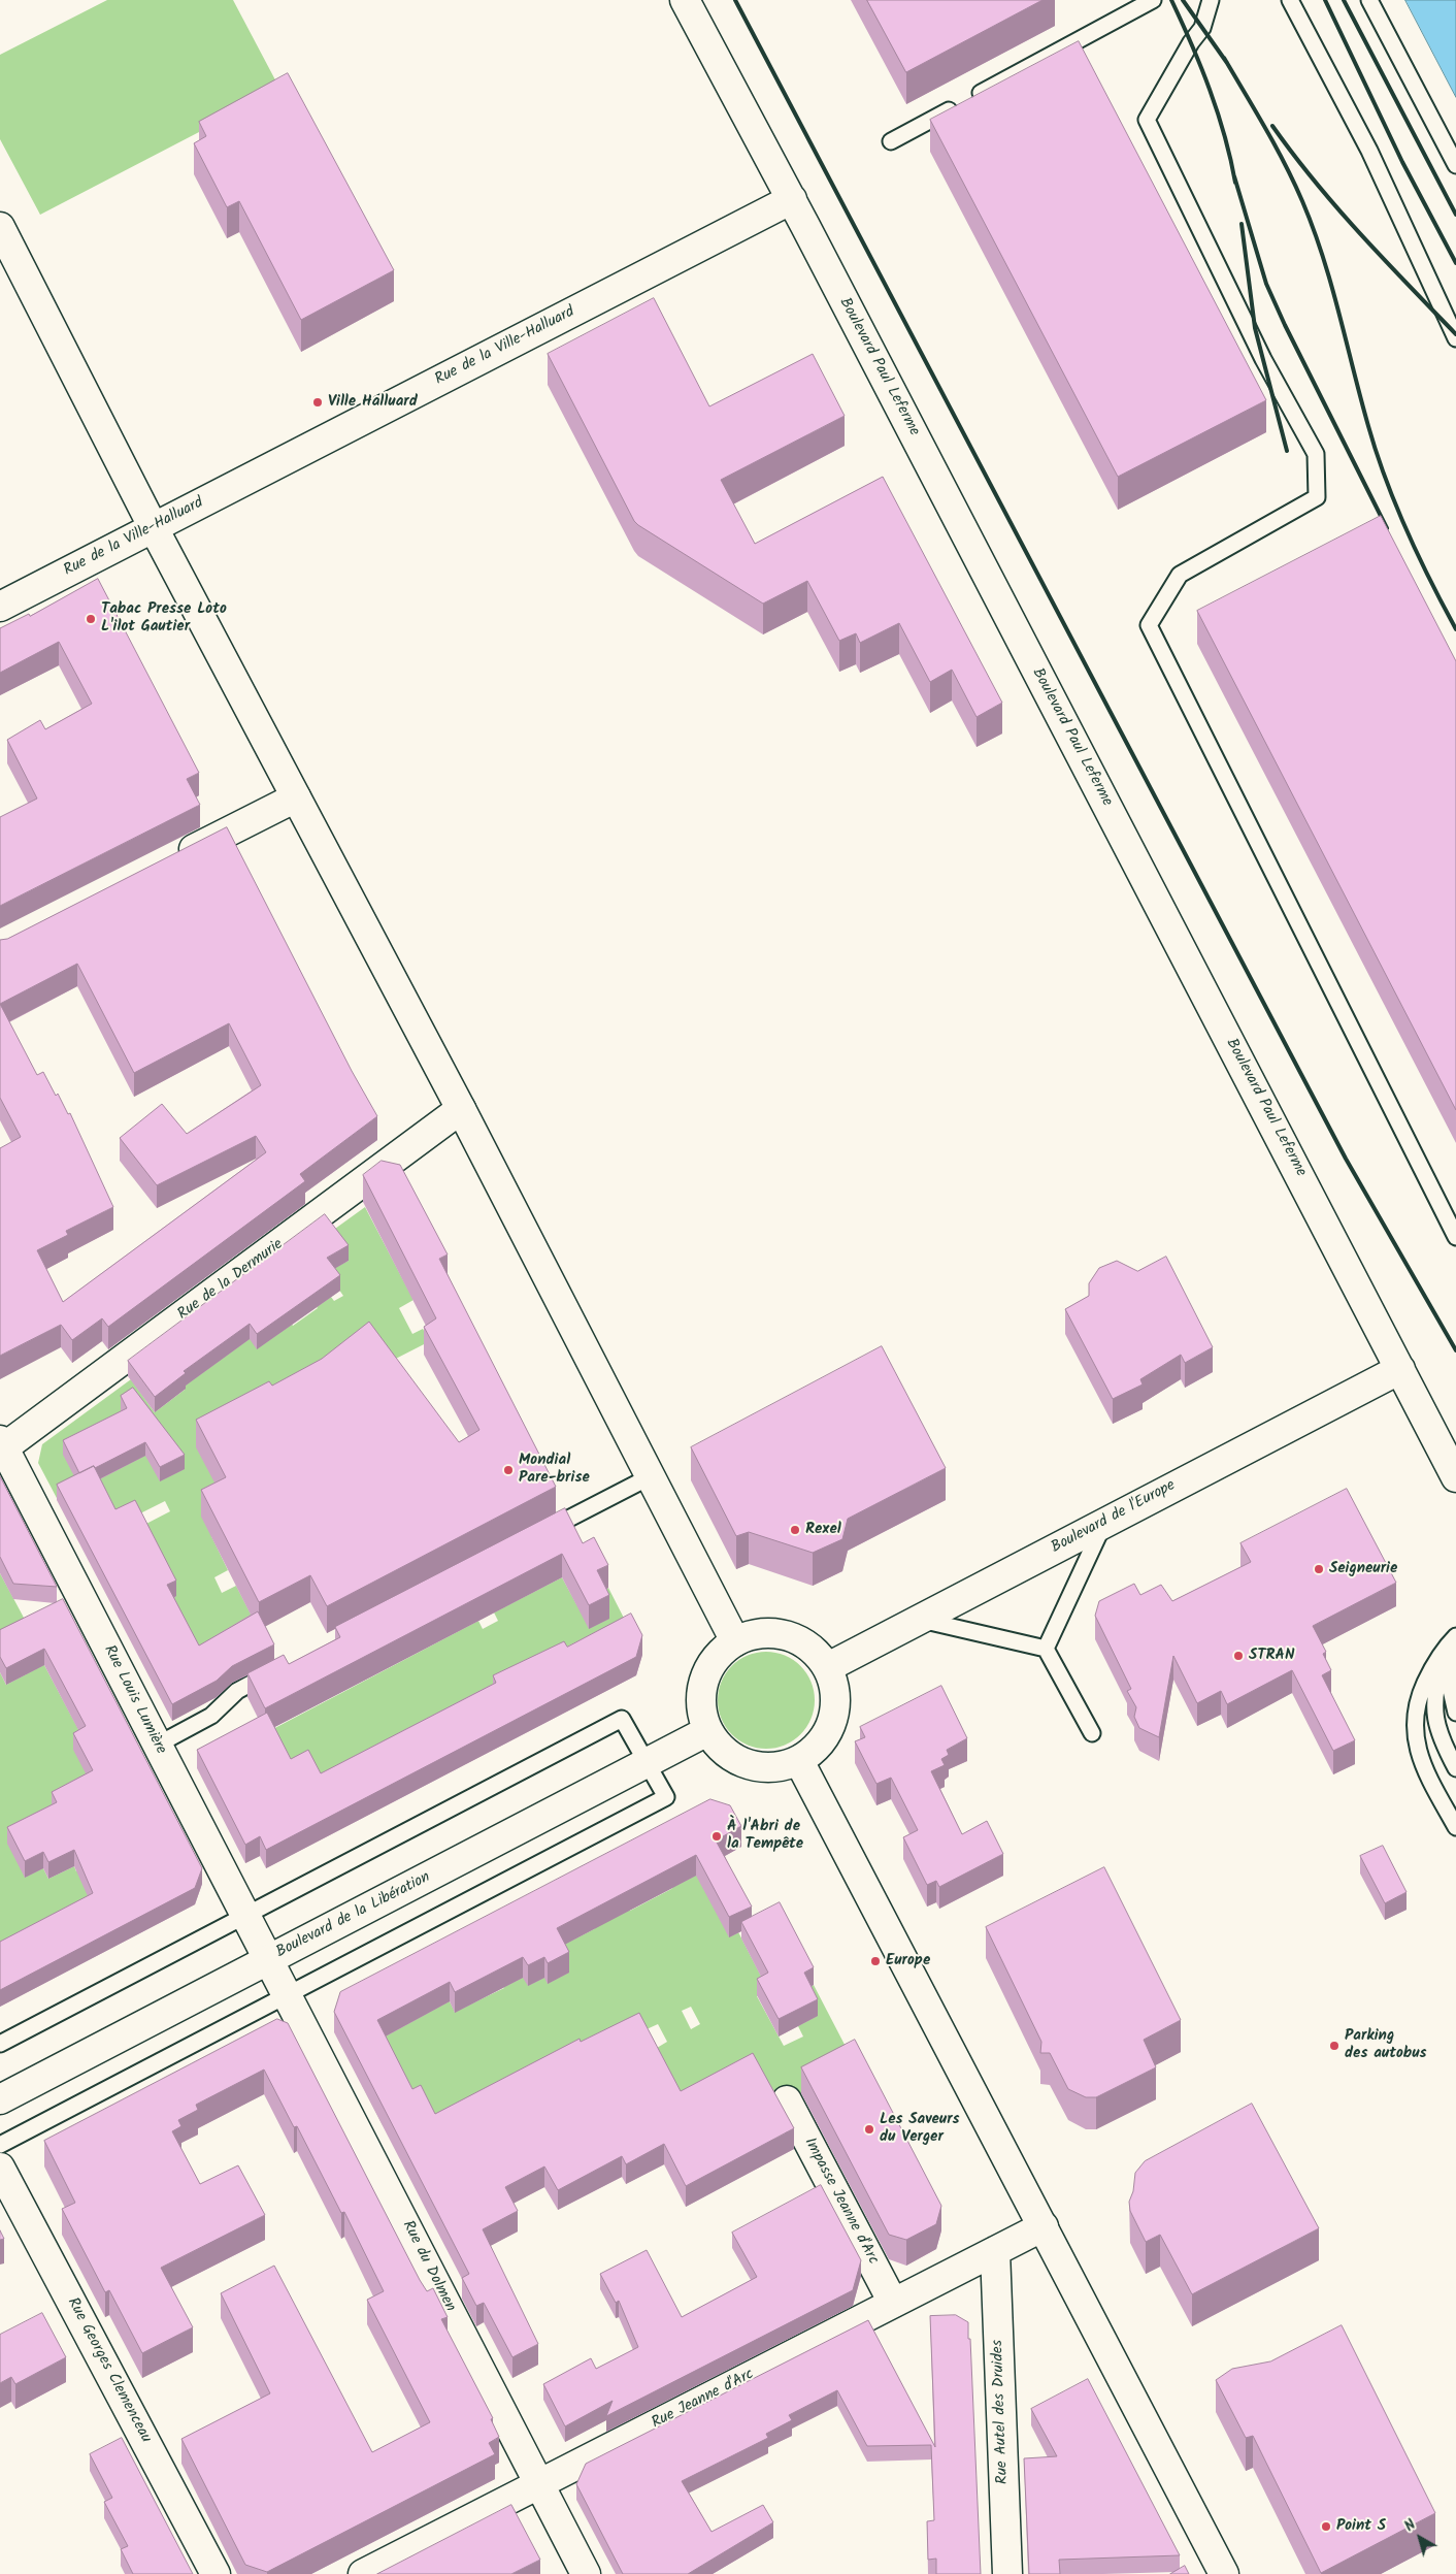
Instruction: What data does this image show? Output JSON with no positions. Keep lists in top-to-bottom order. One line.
{"streets":{"street":["Rue de la Ville-Halluard","Boulevard Paul Leferme","Rue de la Dermurie","Boulevard de l'Europe","Rue Louis Lumière","Boulevard de la Libération","Impasse Jeanne d'Arc","Rue du Dolmen","Rue Georges Clemenceau","Rue Jeanne d'Arc","Rue Autel des Druides"]},"crossings":[["Rue de la Ville-Halluard","Boulevard Paul Leferme"],["Boulevard Paul Leferme","Boulevard de l'Europe"],["Rue de la Dermurie","Rue Louis Lumière"],["Boulevard de l'Europe","Boulevard de la Libération"],["Rue Louis Lumière","Boulevard de la Libération"],["Rue Louis Lumière","Rue du Dolmen"],["Boulevard de la Libération","Rue du Dolmen"],["Impasse Jeanne d'Arc","Rue Jeanne d'Arc"],["Rue du Dolmen","Rue Jeanne d'Arc"],["Rue Jeanne d'Arc","Rue Autel des Druides"]],"places":["Ville Halluard","Tabac Presse Loto L'ilot Gautier","Mondial Pare-brise","Rexel","Seigneurie","STRAN","À l'Abri de la Tempête","Europe","Parking des autobus","Les Saveurs du Verger","Point S"],"north":"top left"}
